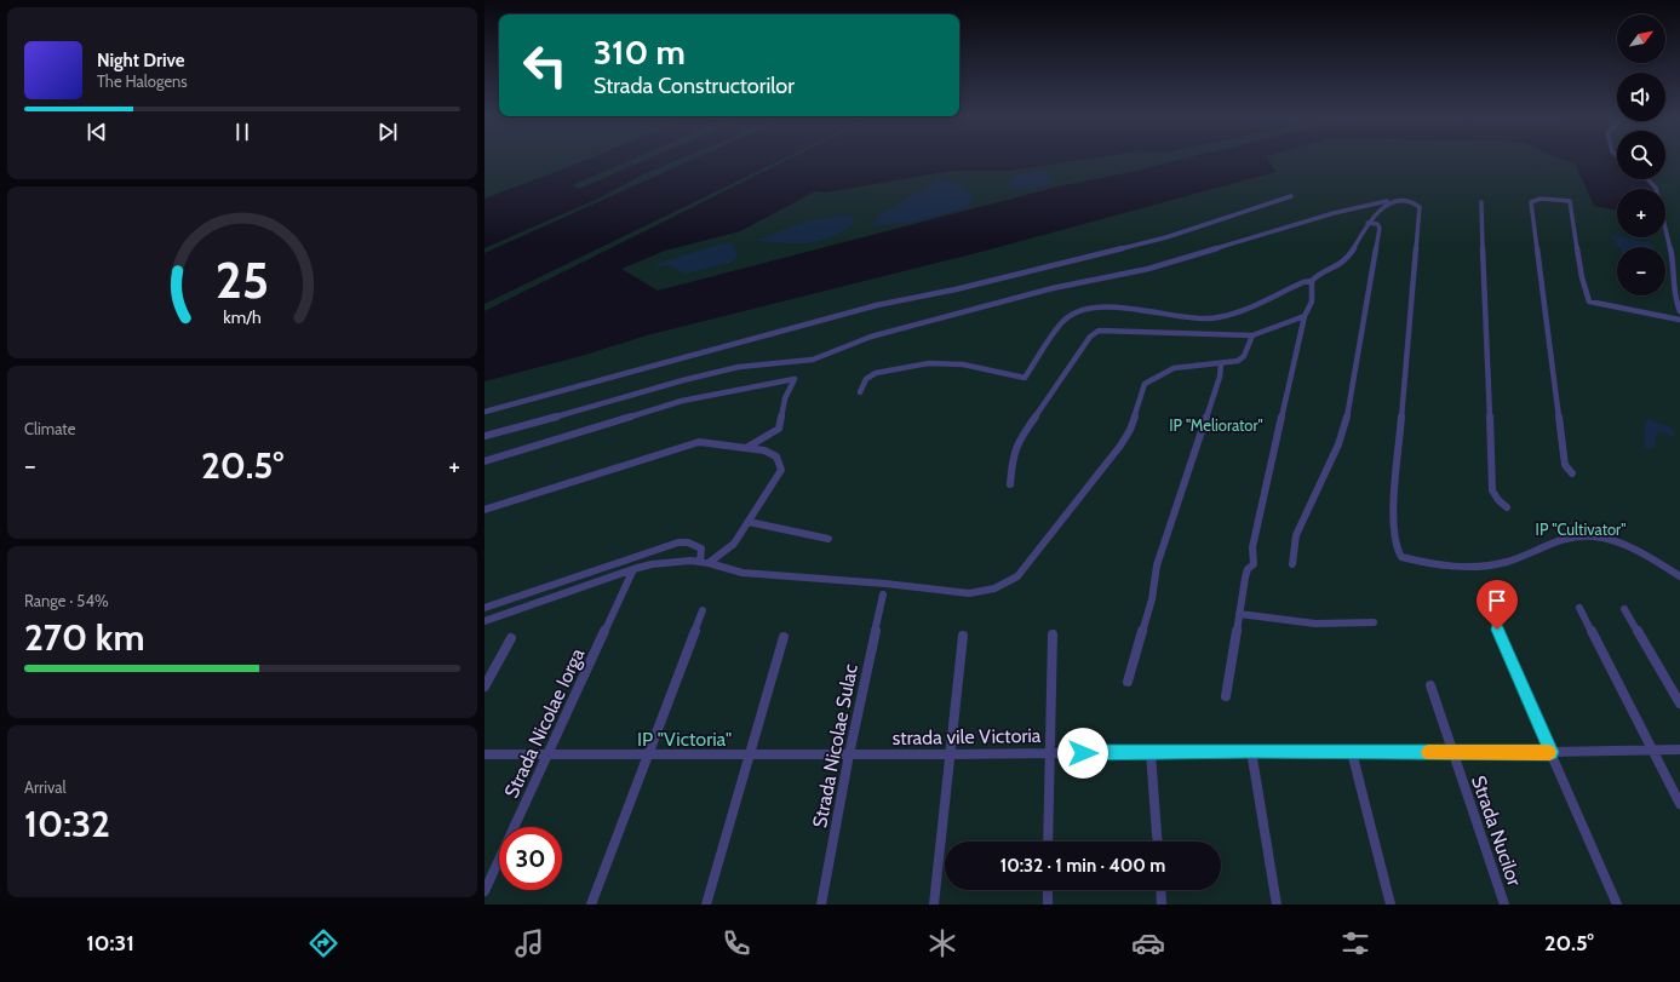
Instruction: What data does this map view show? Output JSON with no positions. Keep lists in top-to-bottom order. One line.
{"streets":{"street":["Strada Nicolae Iorga","strada vile Victoria","Strada Nicolae Sulac","Strada Nucilor"]},"crossings":[["Strada Nicolae Iorga","strada vile Victoria"],["strada vile Victoria","Strada Nicolae Sulac"],["strada vile Victoria","Strada Nucilor"]],"parks":["IP \"Meliorator\"","IP \"Cultivator\"","IP \"Victoria\""],"north":"top right","page":{"map_buttons":["+","−"],"turn":["310 m","Strada Constructorilor"],"song":["Night Drive","The Halogens"],"tile":["Climate",["Range · 54%","270 km"],["Arrival","10:32"]],"heat":["−","20.5°","+"],"limit":"30","trip":"10:32 · 1 min · 400 m","tabs":["10:31","20.5°"],"gauge":["25","km/h"]}}
